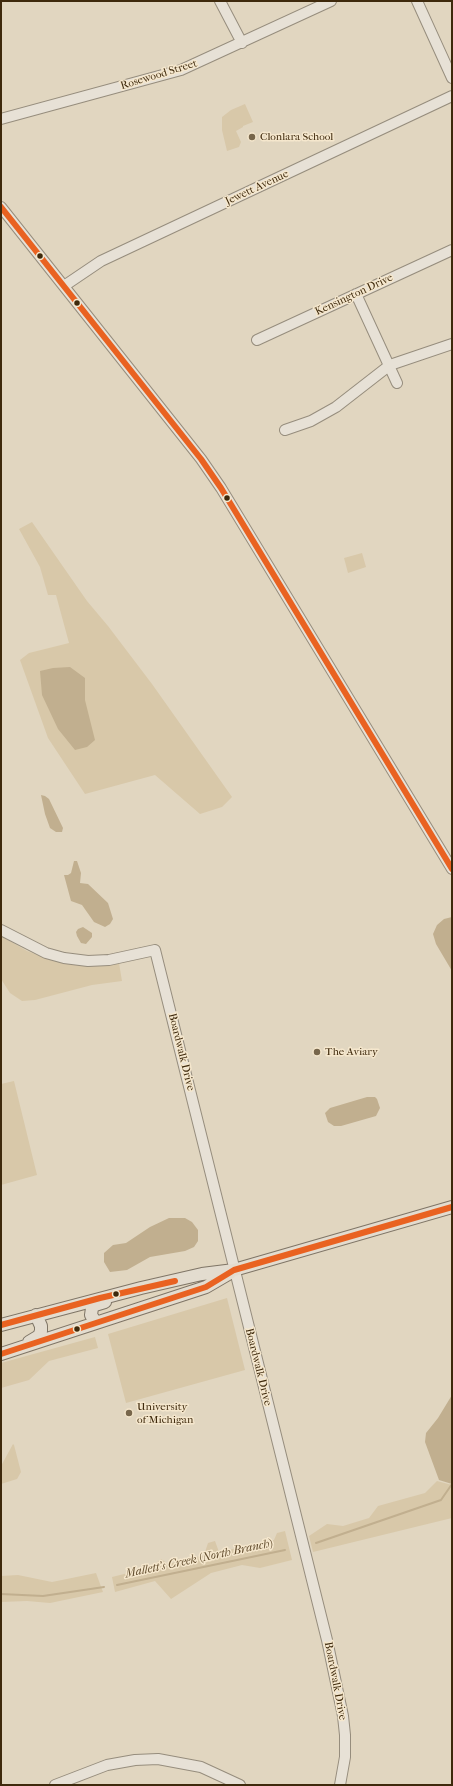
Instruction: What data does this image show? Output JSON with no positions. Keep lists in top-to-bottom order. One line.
{"streets":{"street":["Rosewood Street","Jewett Avenue","Kensington Drive","Boardwalk Drive"]},"water":["Mallett's Creek (North Branch)"],"places":["Clonlara School","The Aviary","University of Michigan"]}
